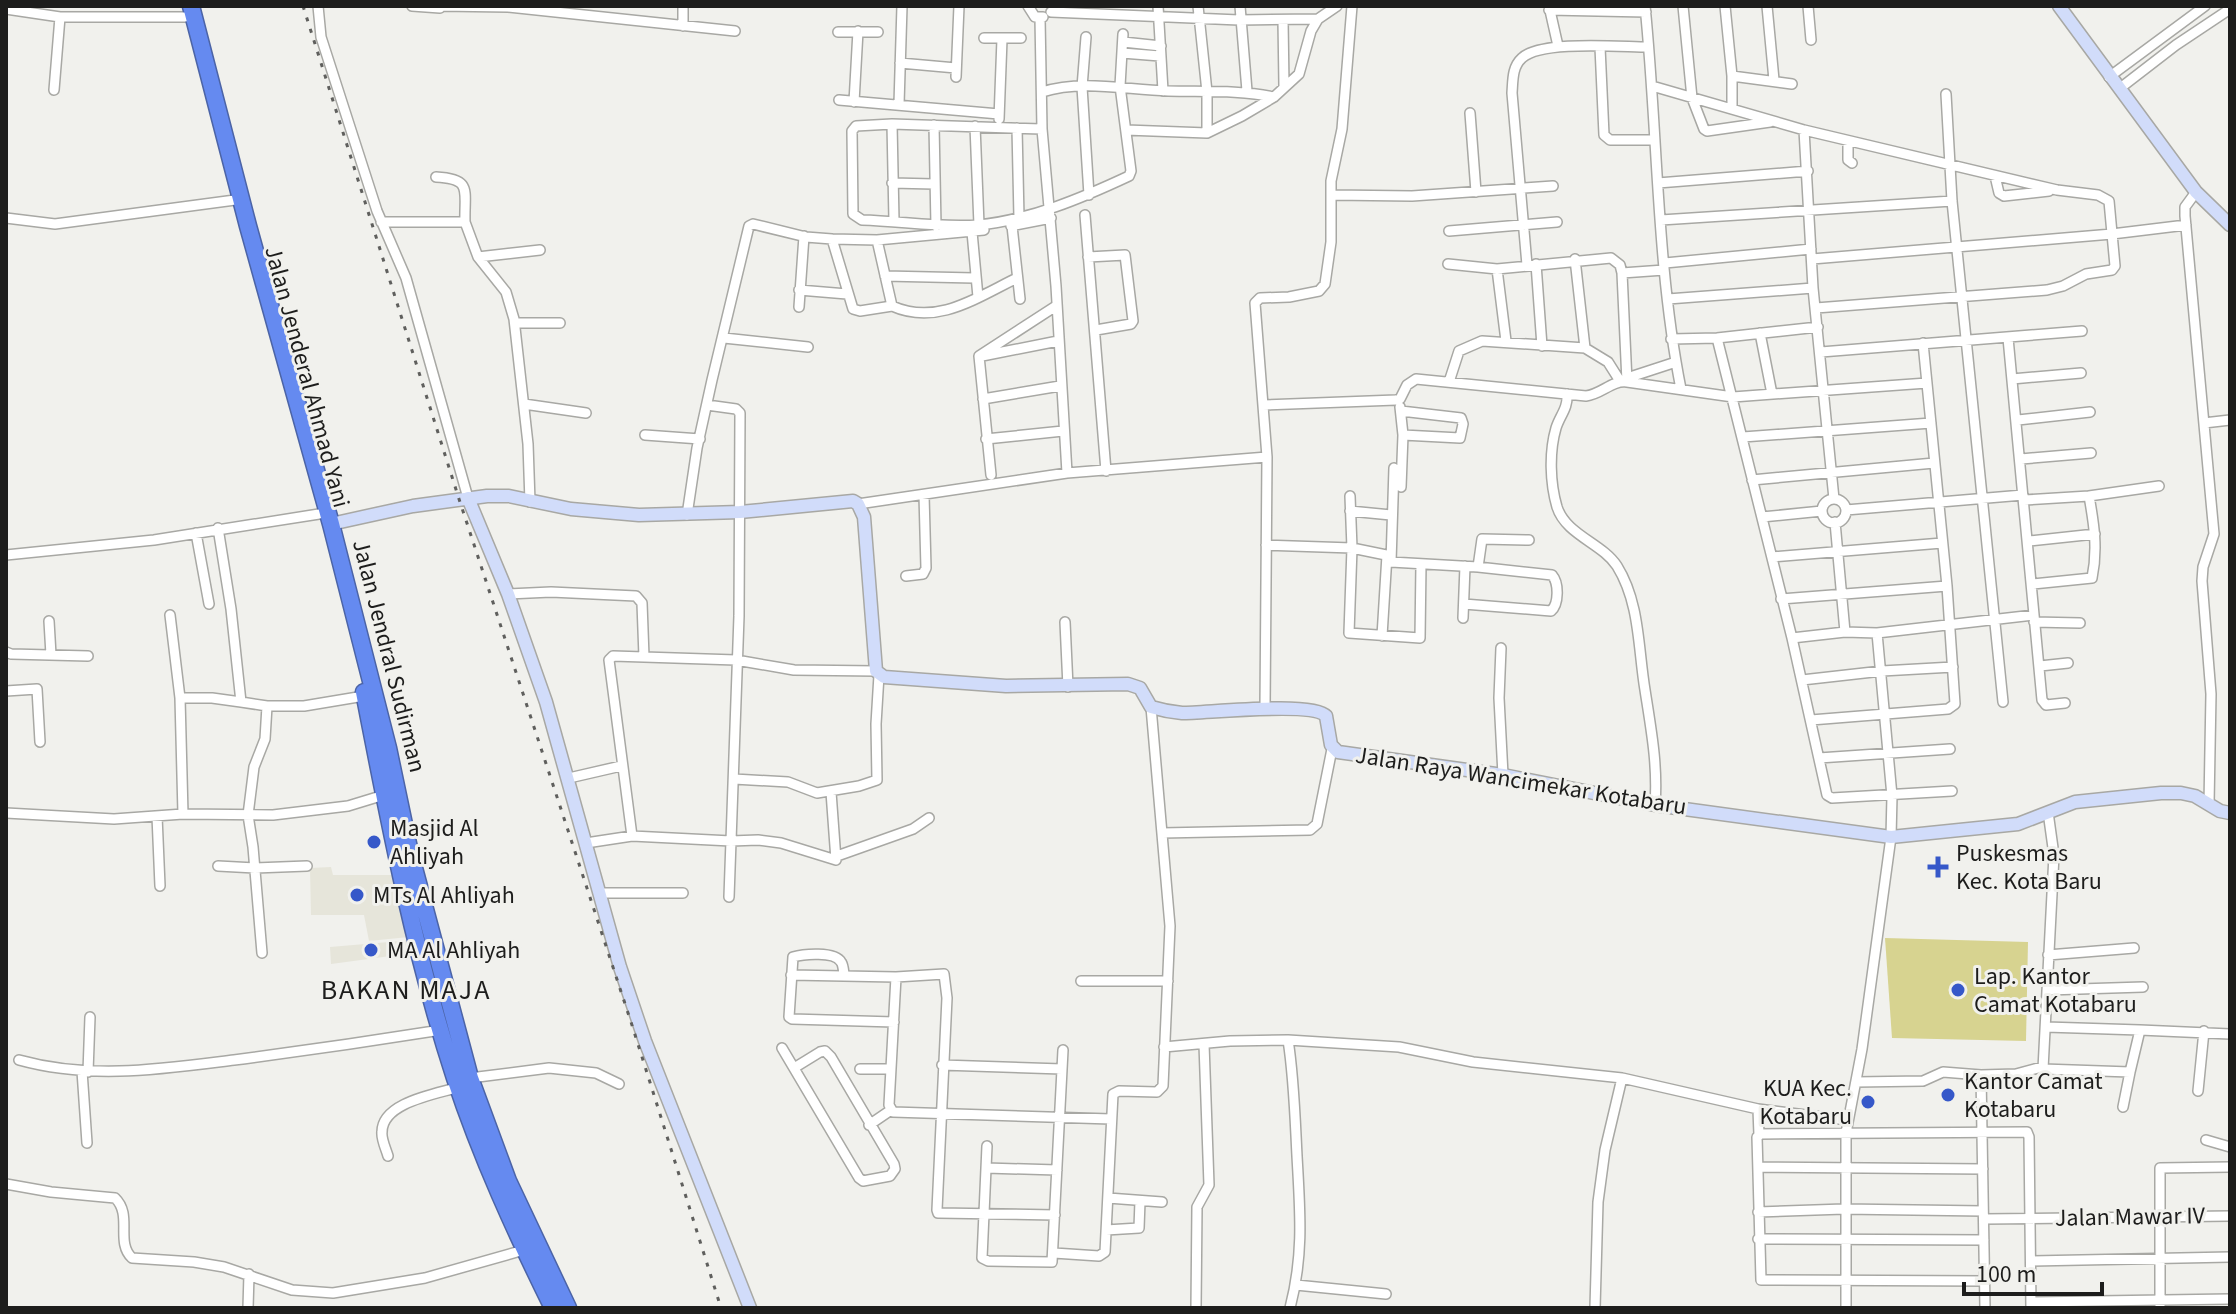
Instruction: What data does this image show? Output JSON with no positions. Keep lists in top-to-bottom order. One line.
{"streets":{"highway":["Jalan Jenderal Ahmad Yani","Jalan Jendral Sudirman"],"street":["Jalan Raya Wancimekar Kotabaru","Jalan Mawar IV"]},"crossings":[["Jalan Jenderal Ahmad Yani","Jalan Jendral Sudirman"]],"districts":["BAKAN MAJA"],"places":{"other":["Masjid Al Ahliyah","MTs Al Ahliyah","MA Al Ahliyah","Lap. Kantor Camat Kotabaru","Kantor Camat Kotabaru","KUA Kec. Kotabaru"],"health":["Puskesmas Kec. Kota Baru"]},"scale_bar":"100 m"}
